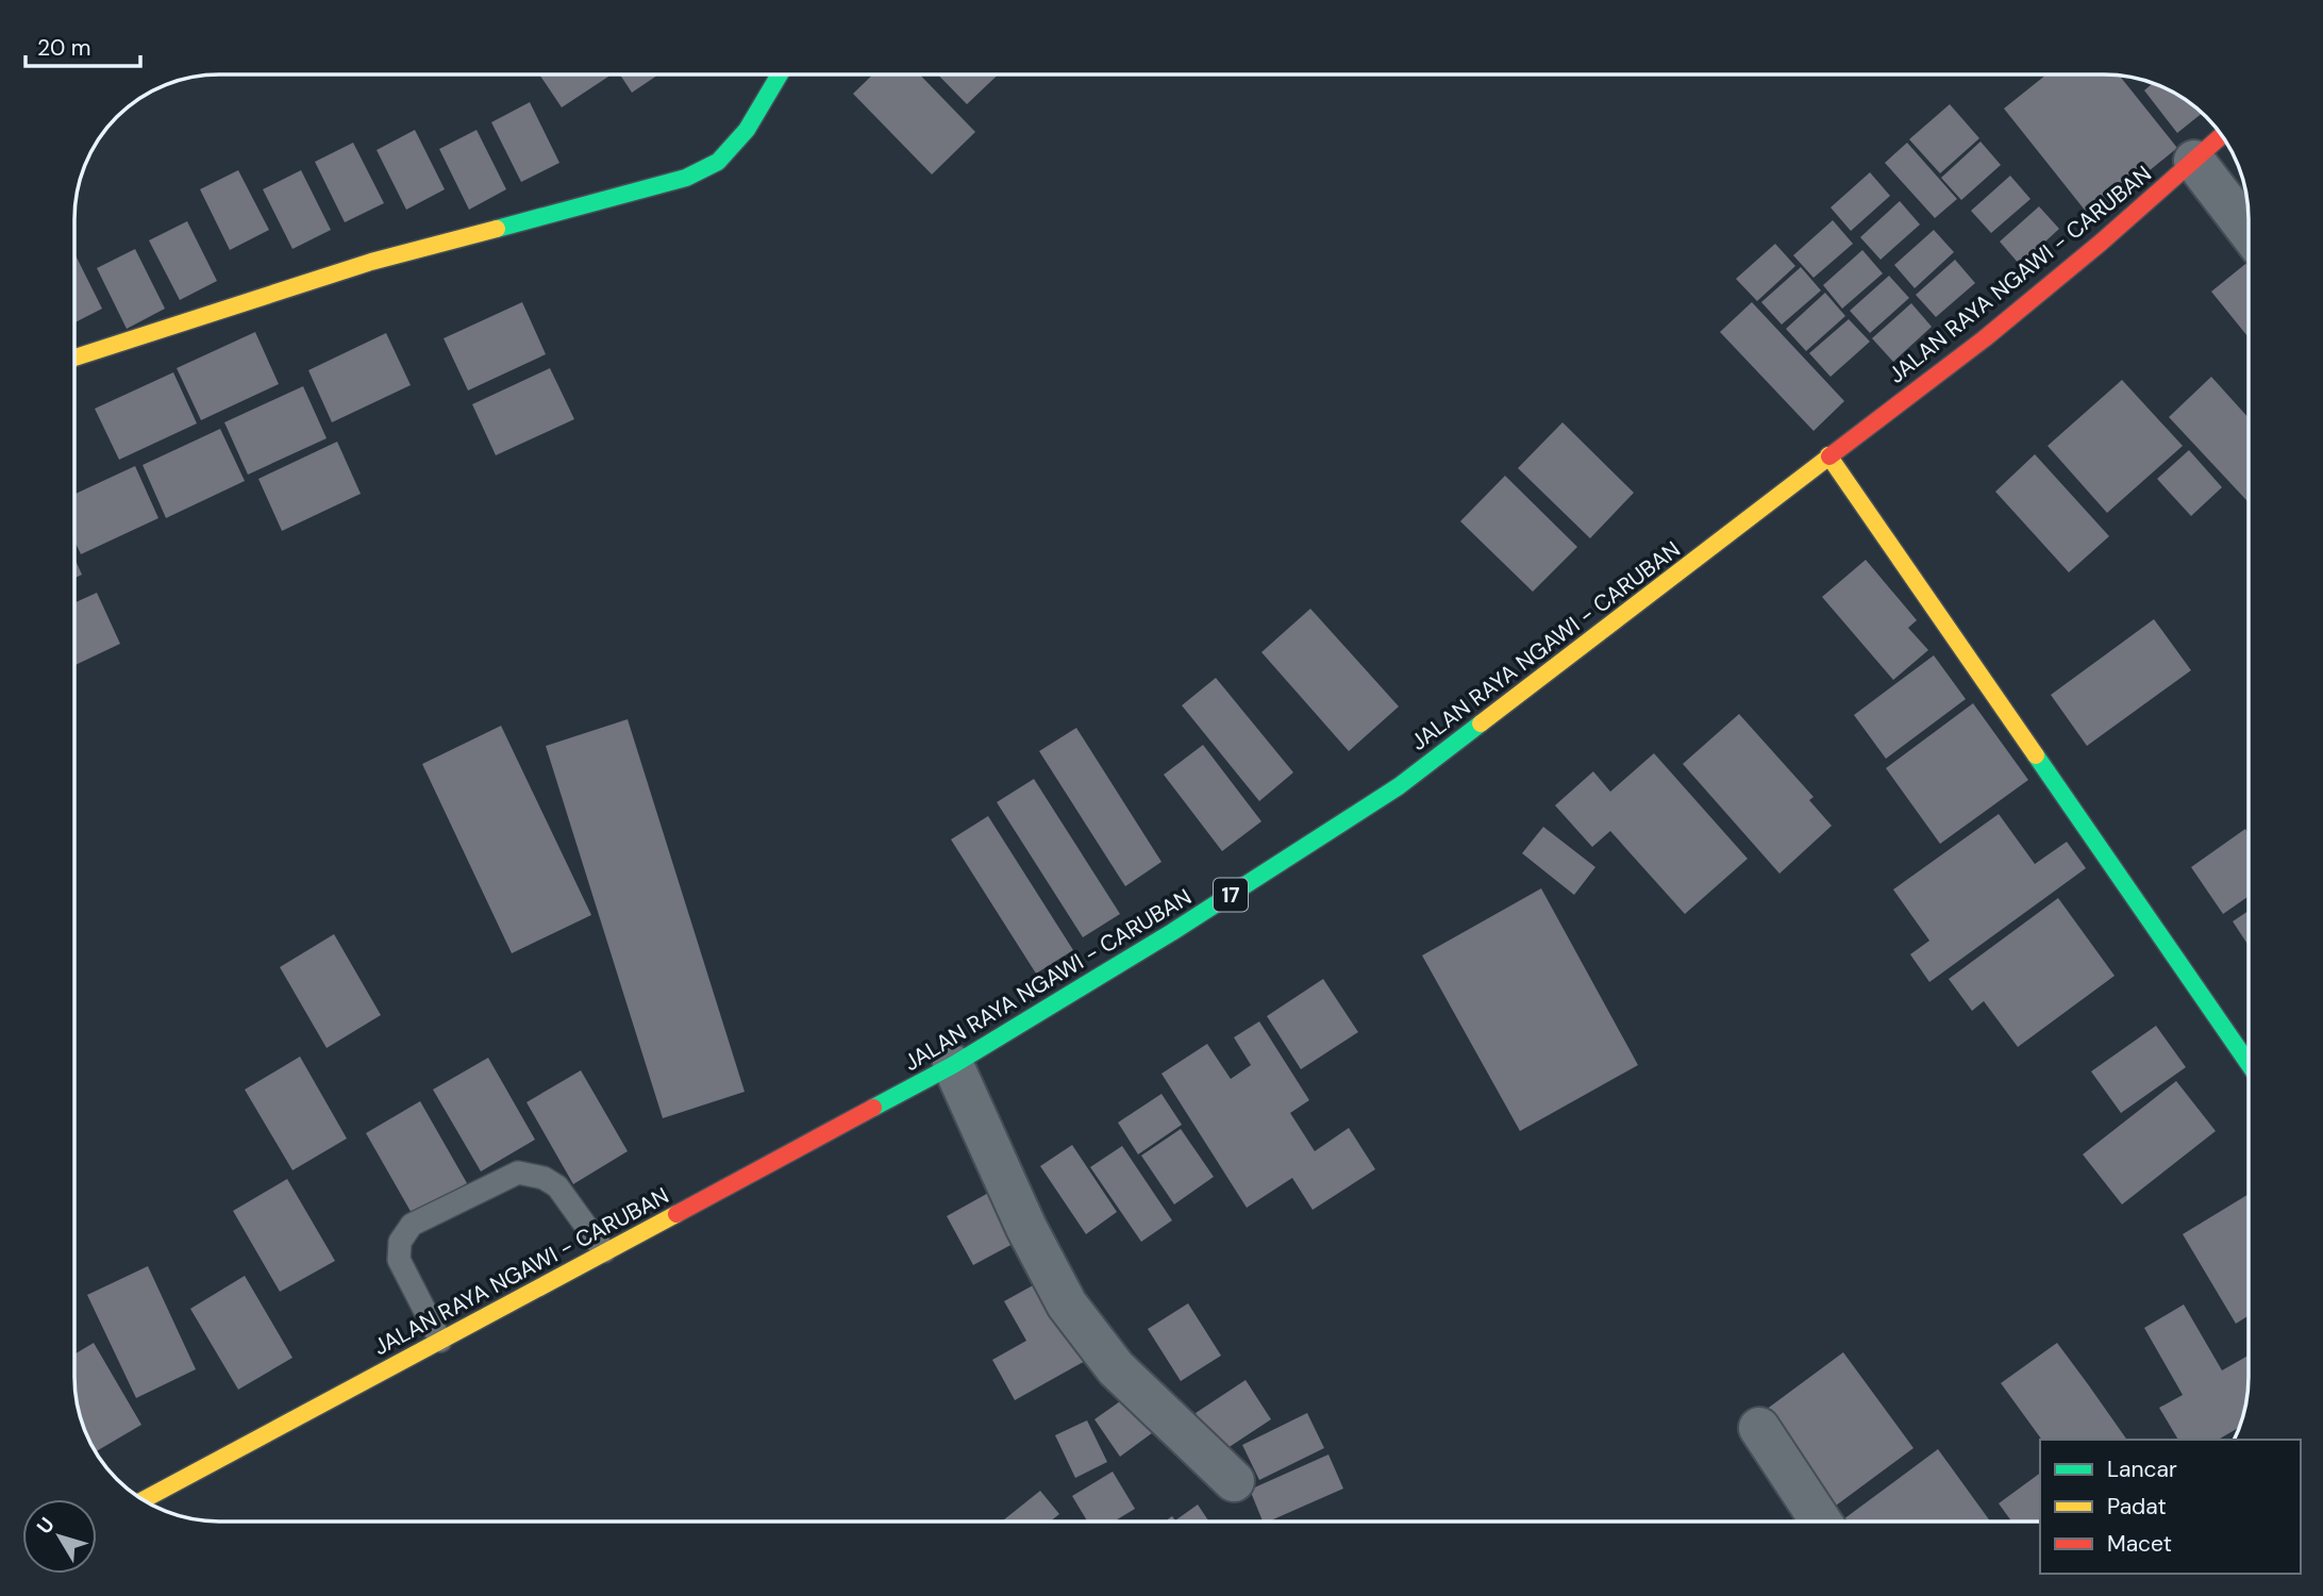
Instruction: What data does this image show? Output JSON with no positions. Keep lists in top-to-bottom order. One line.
{"streets":{"main road":["JALAN RAYA NGAWI - CARUBAN","17"]},"legend":["Lancar","Padat","Macet"],"scale_bar":"20 m","north":"top left"}
